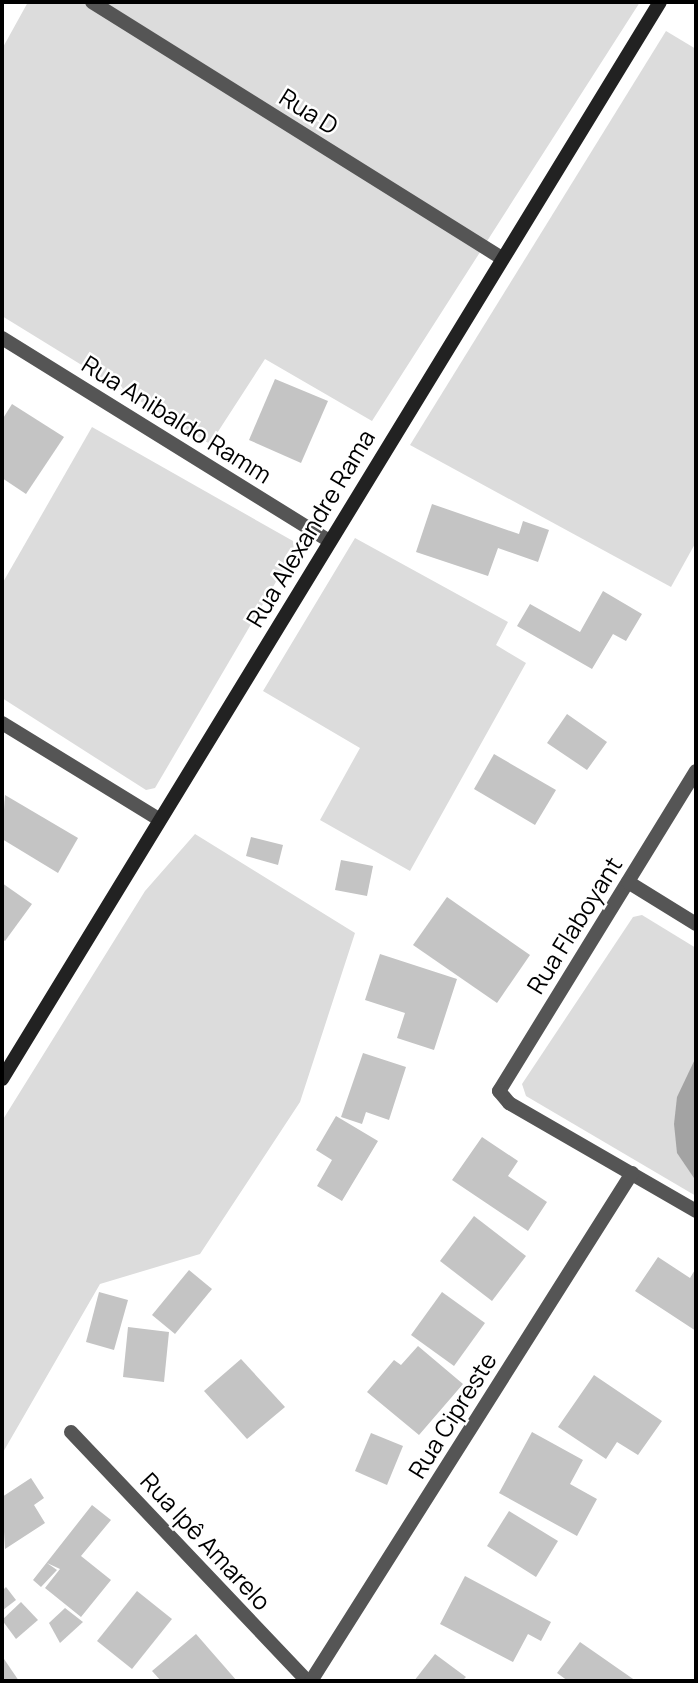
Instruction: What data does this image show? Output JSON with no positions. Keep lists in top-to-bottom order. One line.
{"streets":{"street":["Rua D","Rua Anibaldo Ramm","Rua Alexandre Rama","Rua Flaboyant","Rua Cipreste","Rua Ipê Amarelo"]},"crossings":[["Rua D","Rua Alexandre Rama"],["Rua Anibaldo Ramm","Rua Alexandre Rama"],["Rua Flaboyant","Rua Cipreste"],["Rua Cipreste","Rua Ipê Amarelo"]]}
